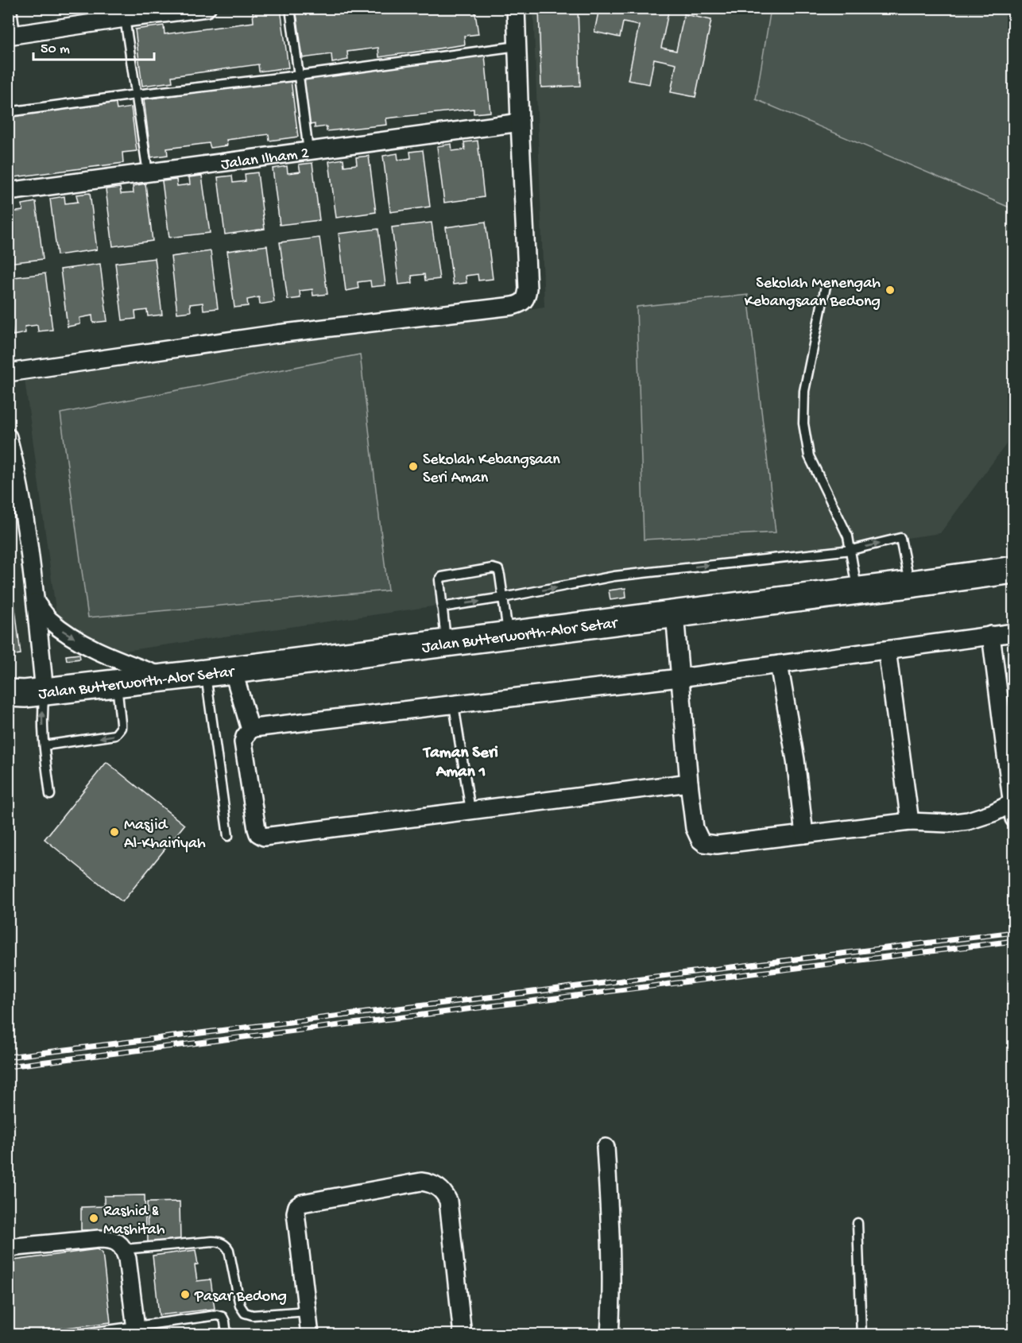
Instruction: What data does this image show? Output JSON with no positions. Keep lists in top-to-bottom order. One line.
{"streets":{"main road":["Jalan Butterworth-Alor Setar"],"street":["Jalan Ilham 2"]},"districts":["Taman Seri Aman 1"],"places":["Sekolah Menengah Kebangsaan Bedong","Sekolah Kebangsaan Seri Aman","Masjid Al-Khairiyah","Rashid & Mashitah","Pasar Bedong"],"scale_bar":"50 m"}
